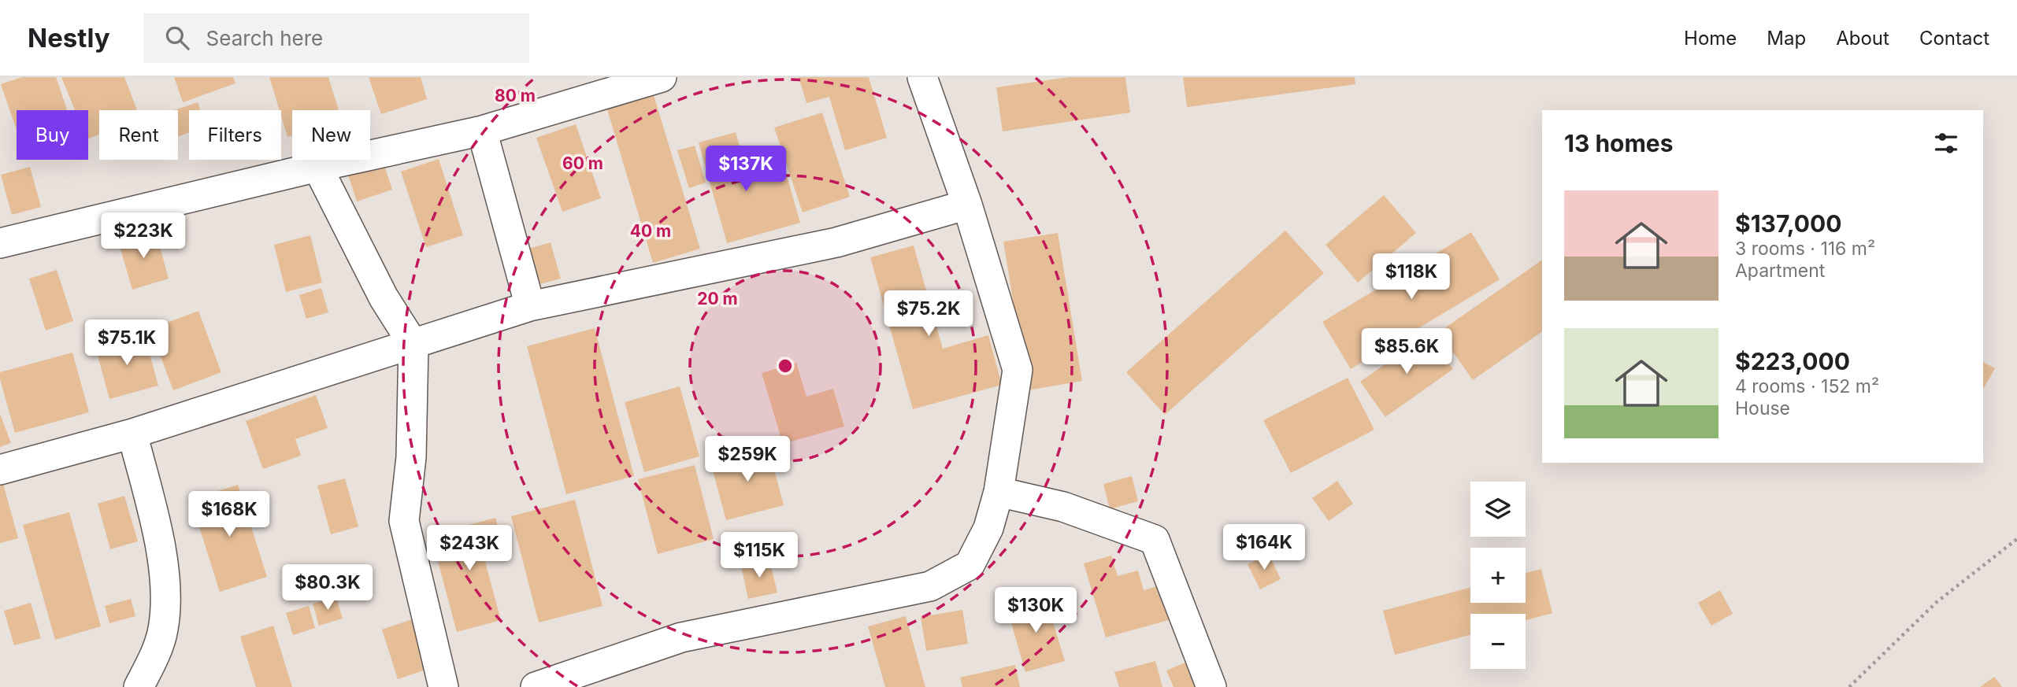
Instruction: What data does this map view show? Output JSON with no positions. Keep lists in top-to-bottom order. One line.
{"page":{"header":"Nestly","search":"Search here","nav":["Home","Map","About","Contact"],"chip":["Buy","Rent","Filters","New"],"heading":"13 homes","price":["$137K","$223K","$118K","$75.2K","$75.1K","$85.6K","$259K","$168K","$164K","$243K","$115K","$80.3K","$130K"],"list":[{"name":"$137,000","note":"3 rooms · 116 m² · Apartment"},{"name":"$223,000","note":"4 rooms · 152 m² · House"}],"map_buttons":["+","−"]},"rings":["80 m","60 m","40 m","20 m"]}
